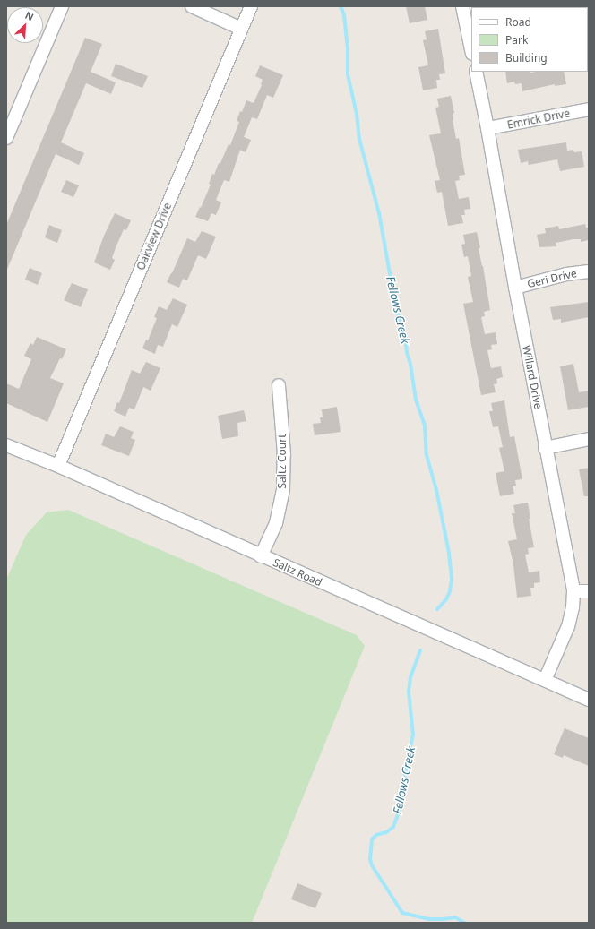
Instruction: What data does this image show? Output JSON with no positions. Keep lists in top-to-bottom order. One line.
{"streets":{"street":["Emrick Drive","Oakview Drive","Geri Drive","Willard Drive","Saltz Court","Saltz Road"]},"crossings":[["Emrick Drive","Willard Drive"],["Oakview Drive","Saltz Road"],["Geri Drive","Willard Drive"],["Willard Drive","Saltz Road"],["Saltz Court","Saltz Road"]],"water":["Fellows Creek"],"legend":["Road","Park","Building"],"north":"top right"}
